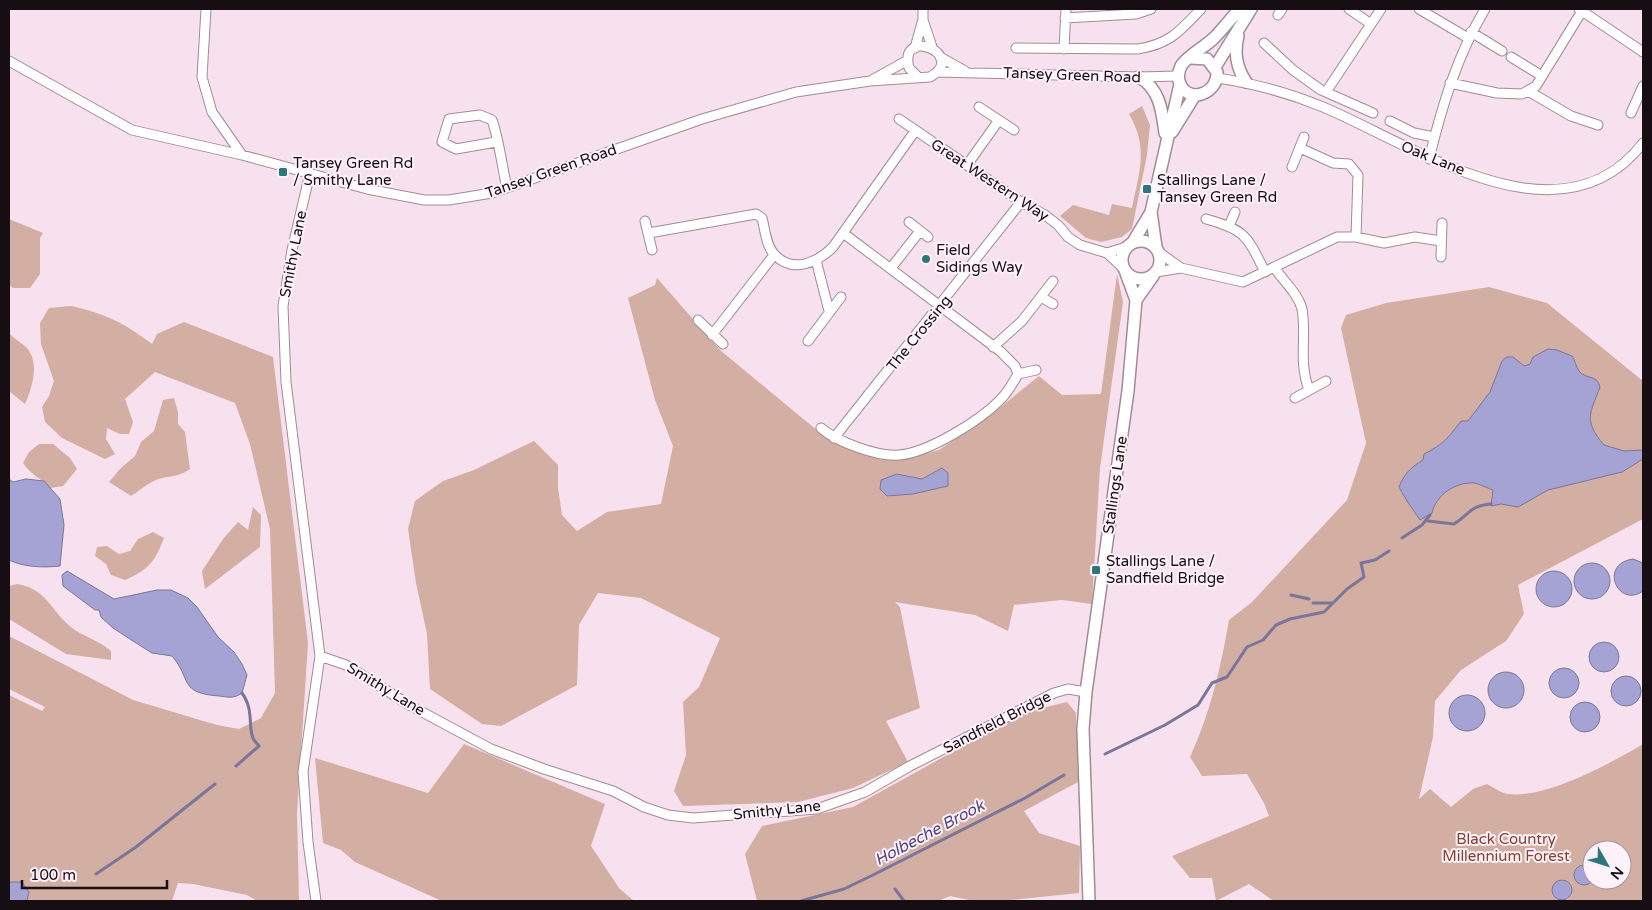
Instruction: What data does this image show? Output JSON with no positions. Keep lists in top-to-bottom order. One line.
{"streets":{"main road":["Stallings Lane"],"street":["Tansey Green Road","Oak Lane","Great Western Way","Smithy Lane","The Crossing","Sandfield Bridge"]},"crossings":[["Tansey Green Road","Oak Lane"],["Tansey Green Road","Smithy Lane"],["Great Western Way","The Crossing"],["Smithy Lane","Sandfield Bridge"],["Stallings Lane","Sandfield Bridge"]],"water":["Holbeche Brook"],"parks":["Black Country Millennium Forest"],"places":{"transit":["Tansey Green Rd / Smithy Lane","Stallings Lane / Tansey Green Rd","Stallings Lane / Sandfield Bridge"],"other":["Field Sidings Way"]},"scale_bar":"100 m","north":"bottom right"}
